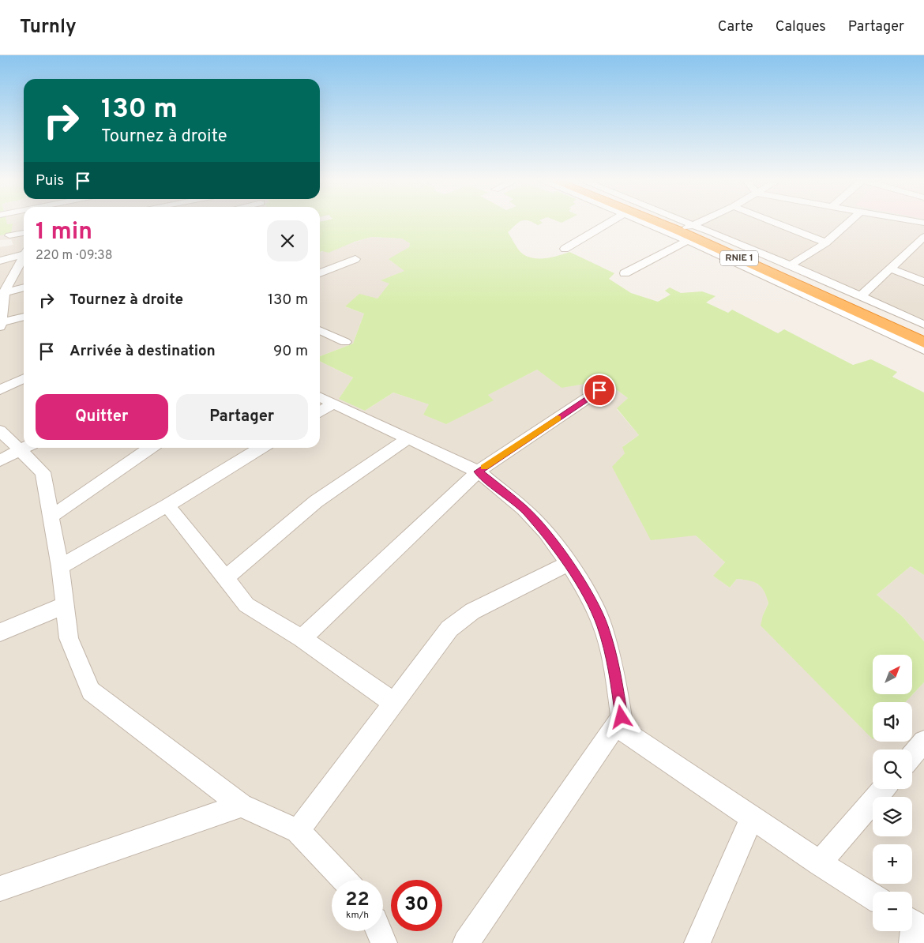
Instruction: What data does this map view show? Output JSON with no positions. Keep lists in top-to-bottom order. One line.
{"streets":{"highway":["RNIE 1"]},"north":"top right","page":{"header":"Turnly","nav":["Carte","Calques","Partager"],"turn":["130 m","Tournez à droite"],"then":"Puis","heading":["1 min","220 m · 09:38"],"list":[{"name":"Tournez à droite","value":"130 m"},{"name":"Arrivée à destination","value":"90 m"}],"buttons":["Quitter","Partager"],"map_buttons":["+","−"],"speed":"22 km/h","limit":"30"}}
